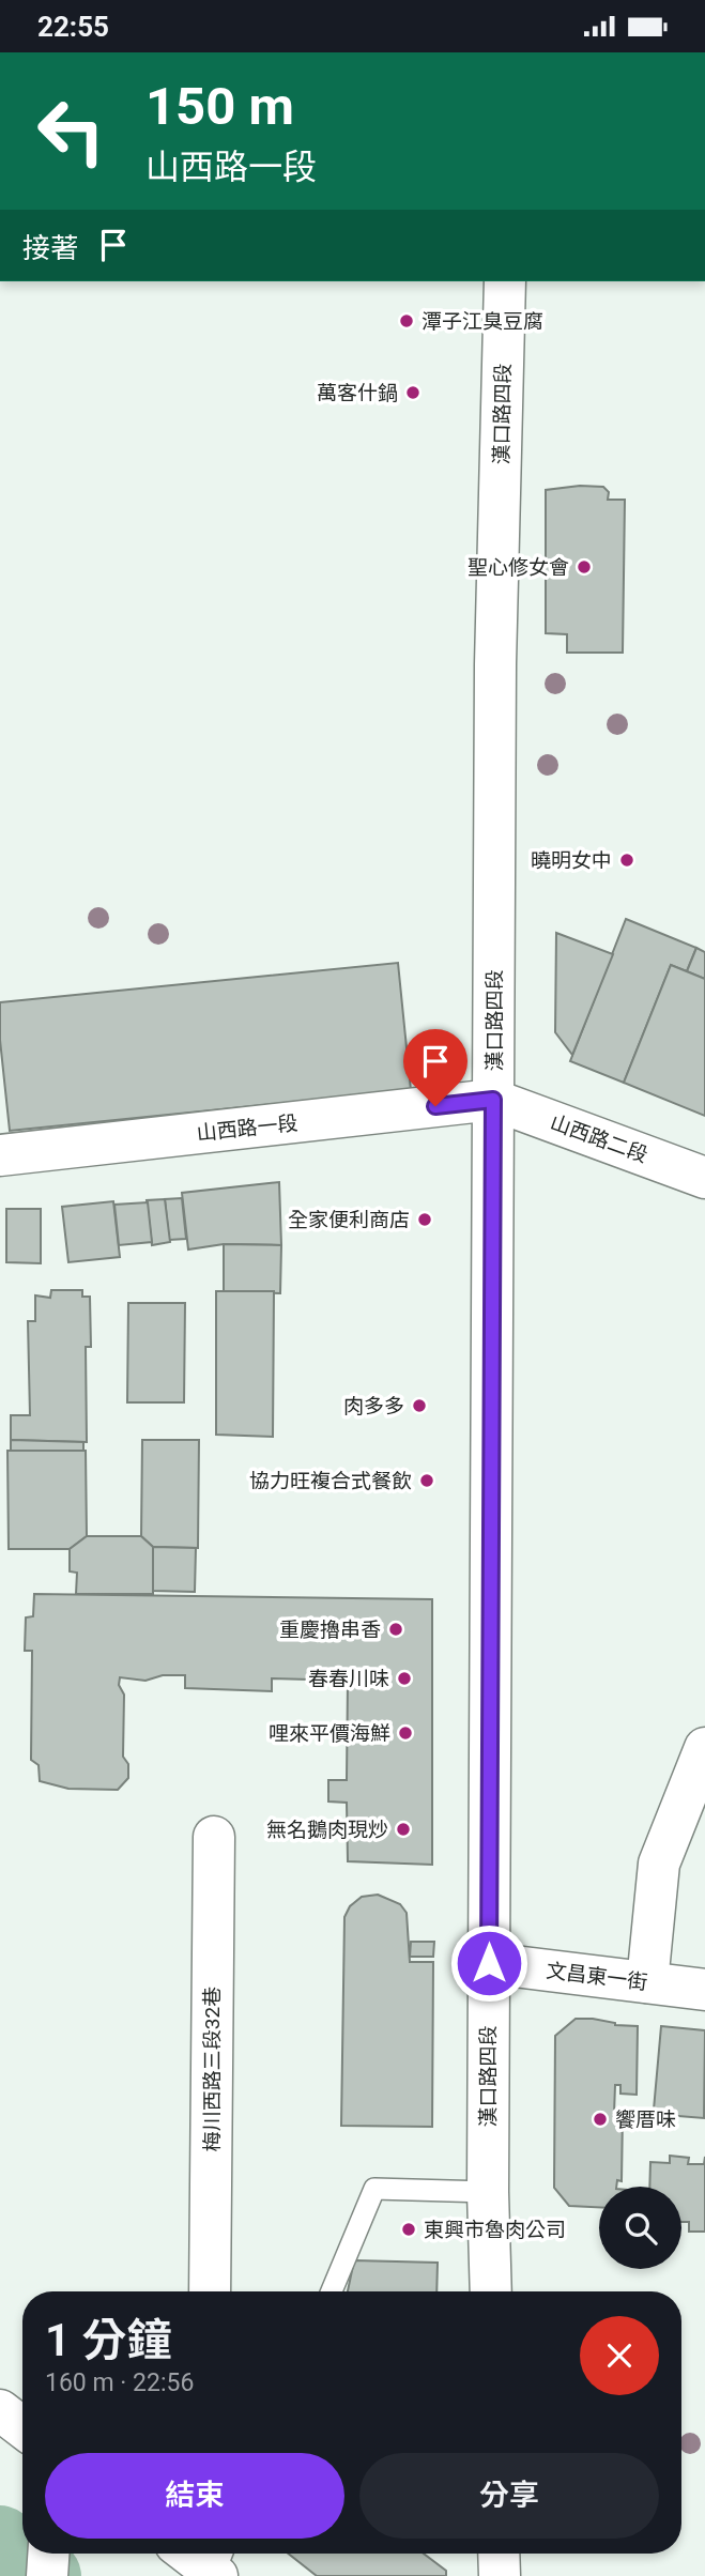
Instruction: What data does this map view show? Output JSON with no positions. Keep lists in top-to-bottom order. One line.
{"streets":{"street":["漢口路四段","山西路一段","山西路二段","文昌東一街","梅川西路三段32巷"]},"crossings":[["漢口路四段","山西路一段"],["漢口路四段","山西路二段"],["漢口路四段","文昌東一街"],["山西路一段","山西路二段"]],"places":["潭子江臭豆腐","萬客什鍋","聖心修女會","曉明女中","全家便利商店","肉多多","協力旺複合式餐飲","重慶擼串香","春春川味","哩來平價海鮮","無名鵝肉現炒","饗厝味","東興市魯肉公司"],"page":{"status":"22:55","turn":["150 m","山西路一段"],"then":"接著","heading":["1 分鐘","160 m · 22:56"],"buttons":["結束","分享"]}}
